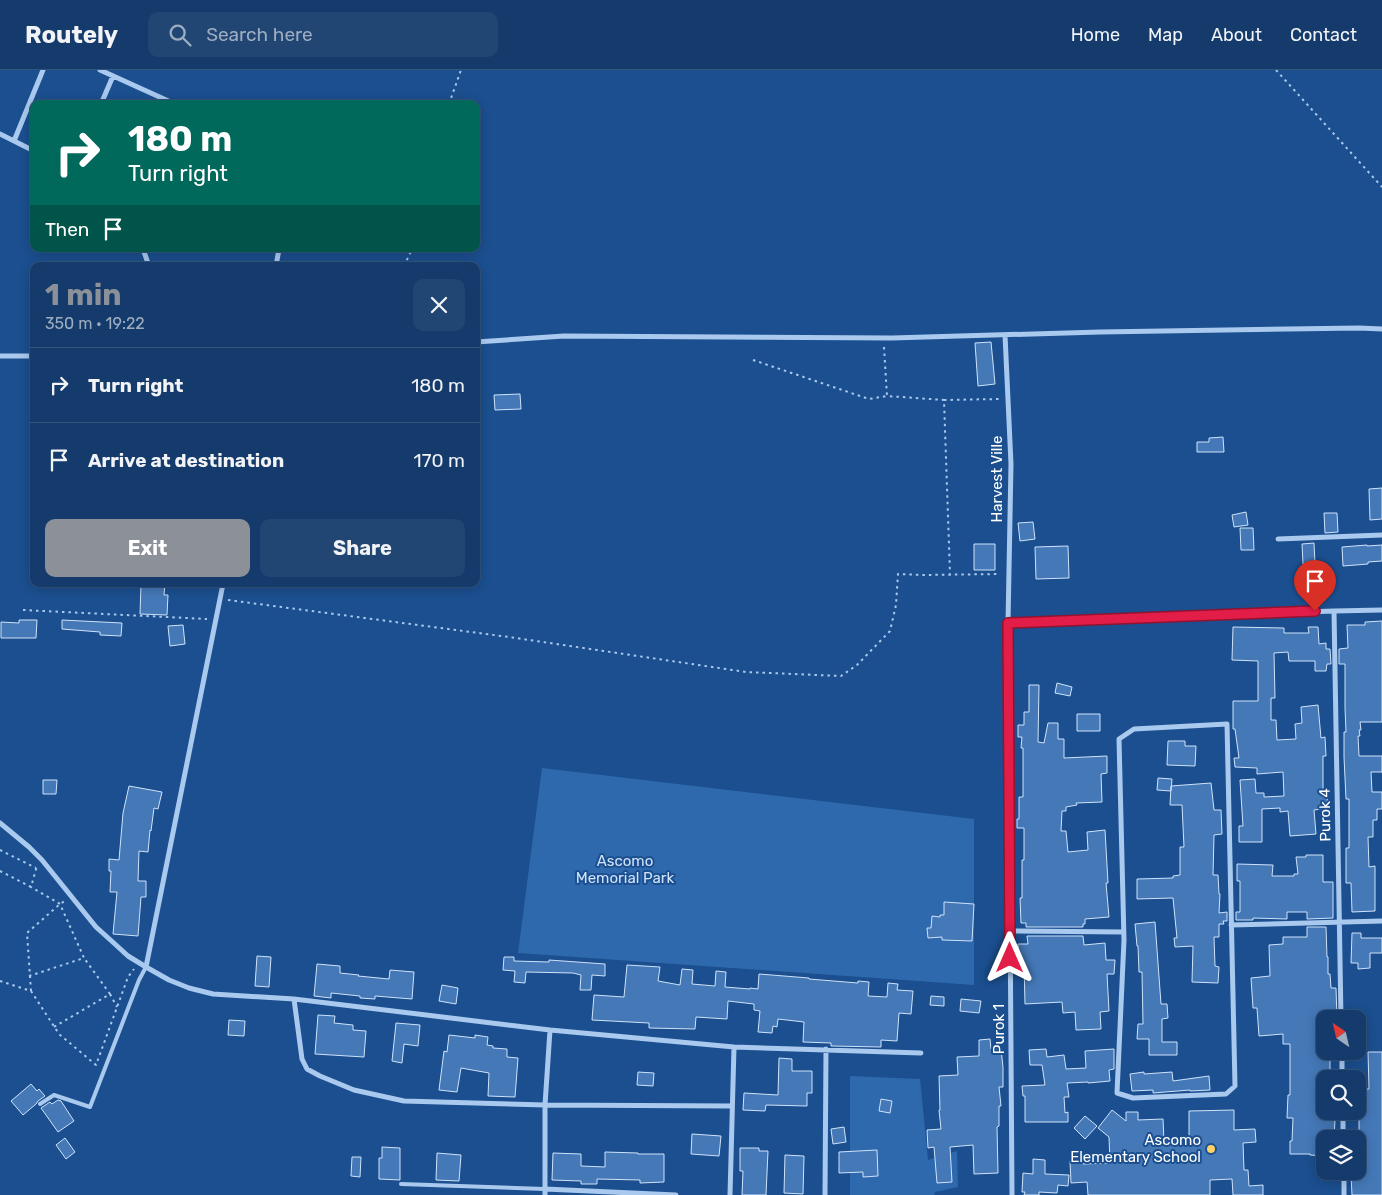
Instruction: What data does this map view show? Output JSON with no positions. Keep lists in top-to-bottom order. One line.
{"streets":{"street":["Harvest Ville","Purok 4","Purok 1"]},"crossings":[["Harvest Ville","Purok 1"]],"parks":["Ascomo Memorial Park"],"places":["Ascomo Elementary School"],"north":"top left","page":{"header":"Routely","search":"Search here","nav":["Home","Map","About","Contact"],"turn":["180 m","Turn right"],"then":"Then","heading":["1 min","350 m · 19:22"],"list":[{"name":"Turn right","value":"180 m"},{"name":"Arrive at destination","value":"170 m"}],"buttons":["Exit","Share"]}}
